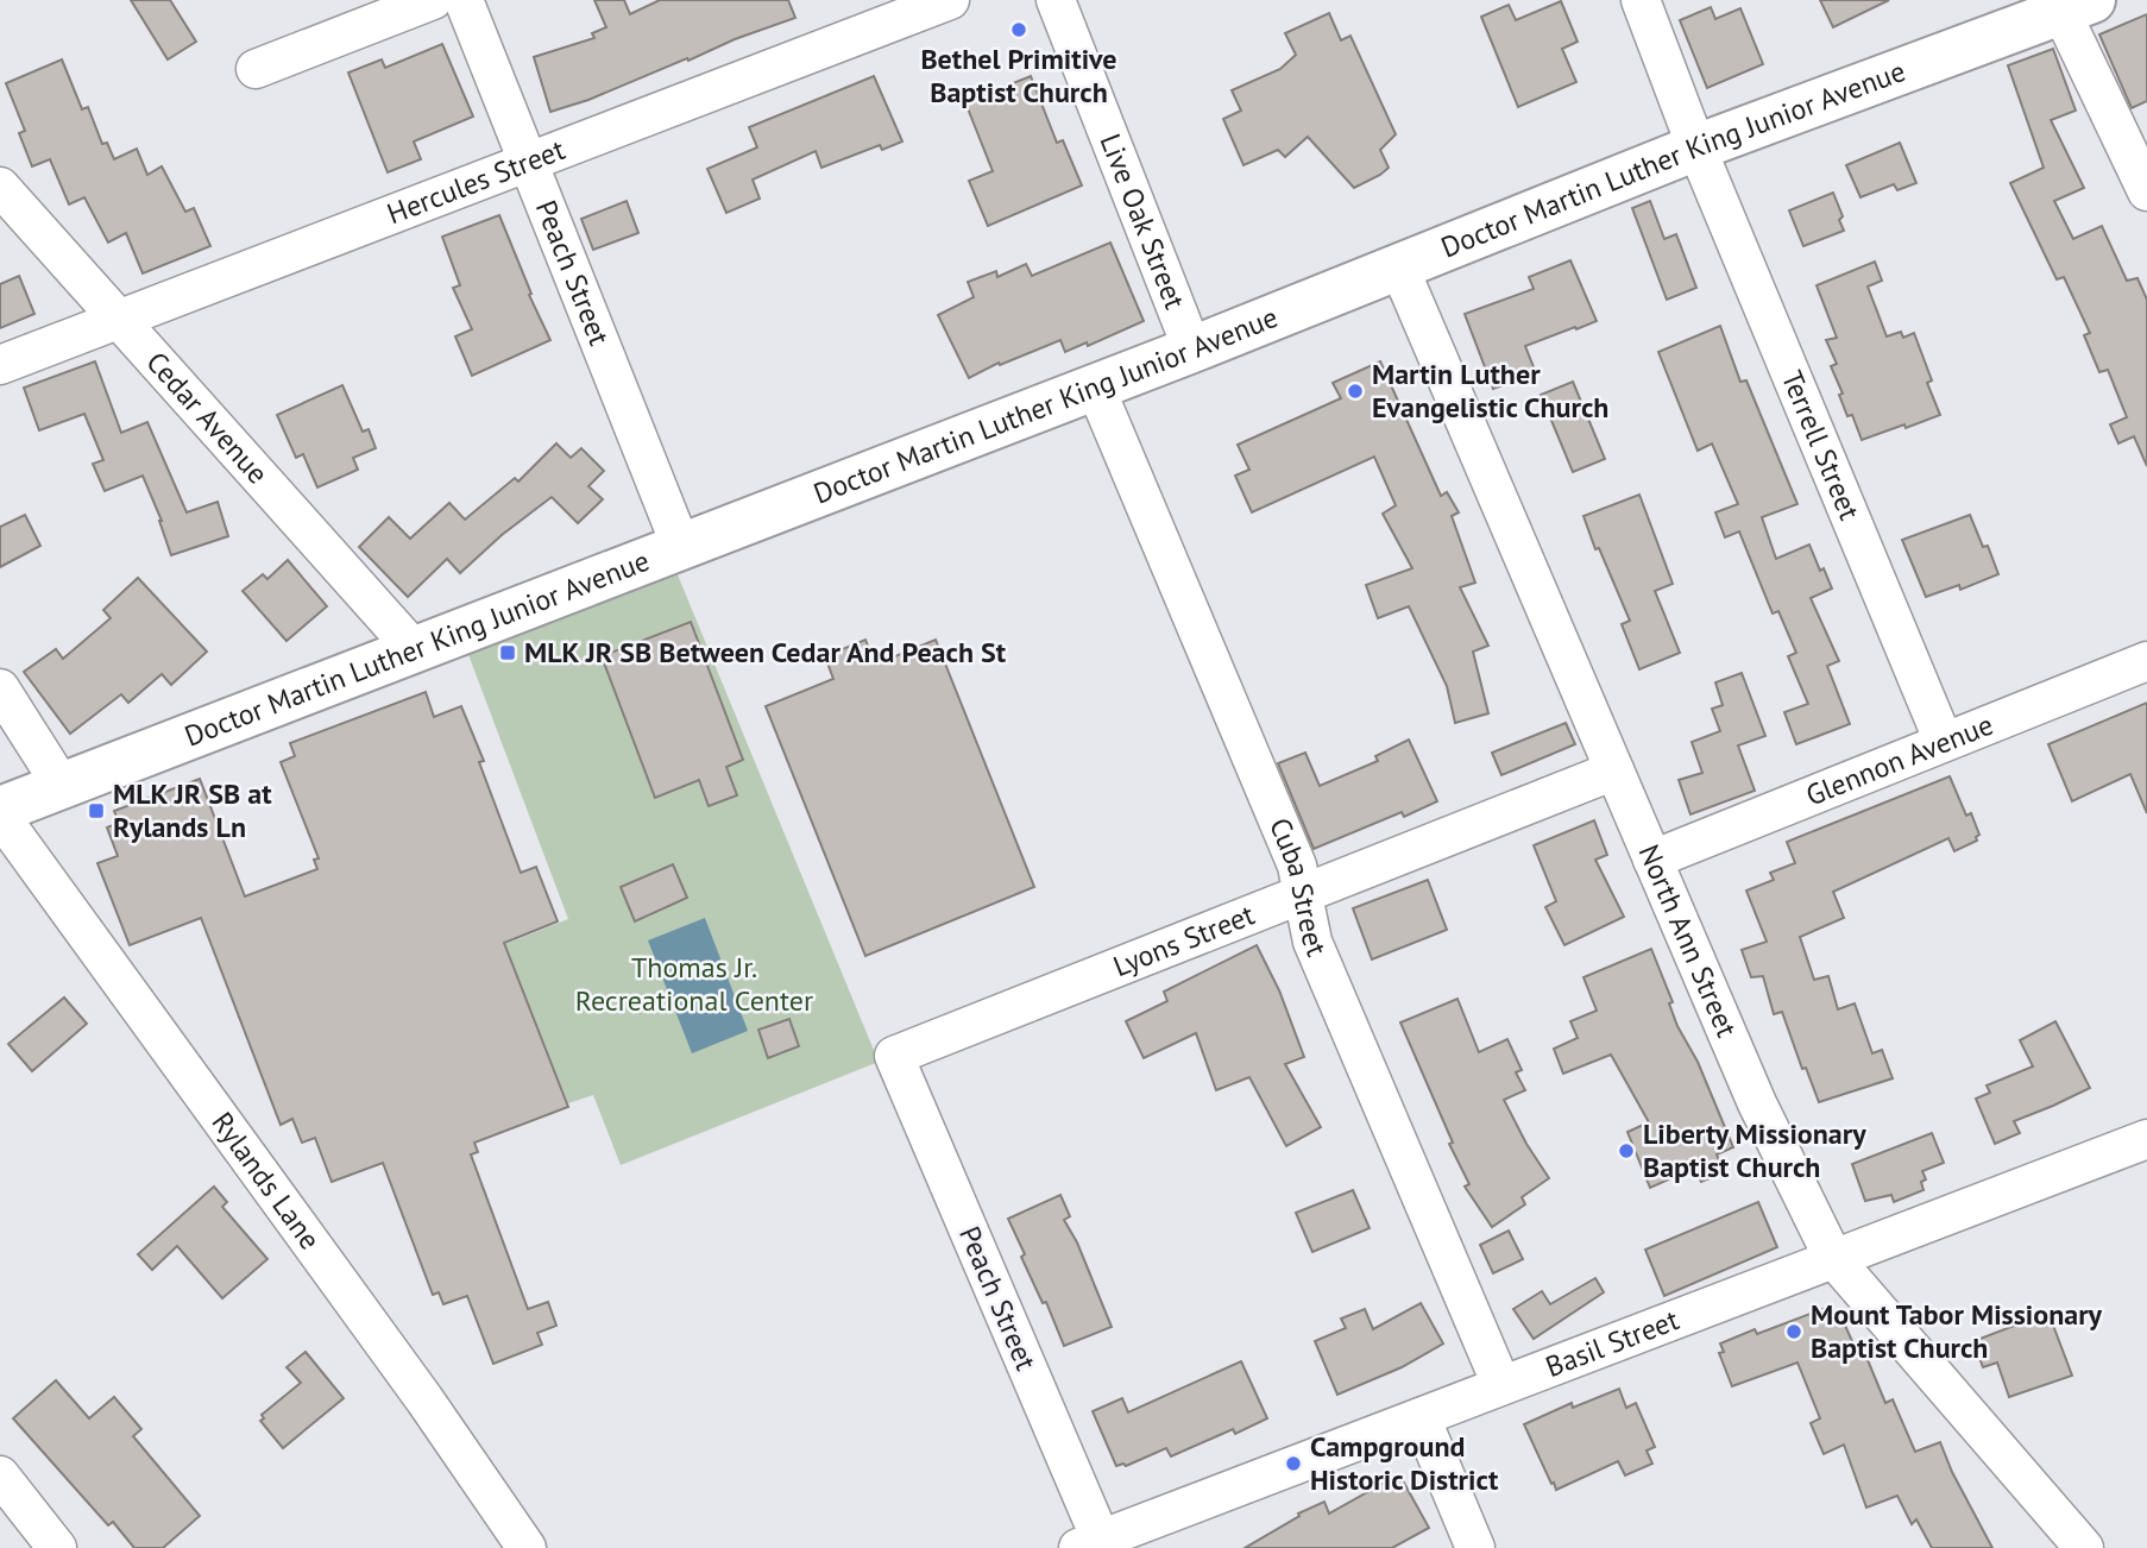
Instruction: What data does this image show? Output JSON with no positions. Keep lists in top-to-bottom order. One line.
{"streets":{"main road":["Doctor Martin Luther King Junior Avenue"],"street":["Hercules Street","Live Oak Street","Peach Street","Cedar Avenue","Terrell Street","Glennon Avenue","Cuba Street","Lyons Street","North Ann Street","Rylands Lane","Basil Street"]},"crossings":[["Doctor Martin Luther King Junior Avenue","Live Oak Street"],["Doctor Martin Luther King Junior Avenue","Peach Street"],["Doctor Martin Luther King Junior Avenue","Cedar Avenue"],["Doctor Martin Luther King Junior Avenue","Terrell Street"],["Doctor Martin Luther King Junior Avenue","Cuba Street"],["Doctor Martin Luther King Junior Avenue","North Ann Street"],["Doctor Martin Luther King Junior Avenue","Rylands Lane"],["Hercules Street","Peach Street"],["Hercules Street","Cedar Avenue"],["Peach Street","Lyons Street"],["Peach Street","Basil Street"],["Terrell Street","Glennon Avenue"],["Glennon Avenue","North Ann Street"],["Cuba Street","Lyons Street"],["Cuba Street","Basil Street"],["Lyons Street","North Ann Street"],["North Ann Street","Basil Street"]],"parks":["Thomas Jr. Recreational Center"],"places":{"other":["Bethel Primitive Baptist Church","Martin Luther Evangelistic Church","Liberty Missionary Baptist Church","Mount Tabor Missionary Baptist Church","Campground Historic District"],"transit":["MLK JR SB Between Cedar And Peach St","MLK JR SB at Rylands Ln"]}}
